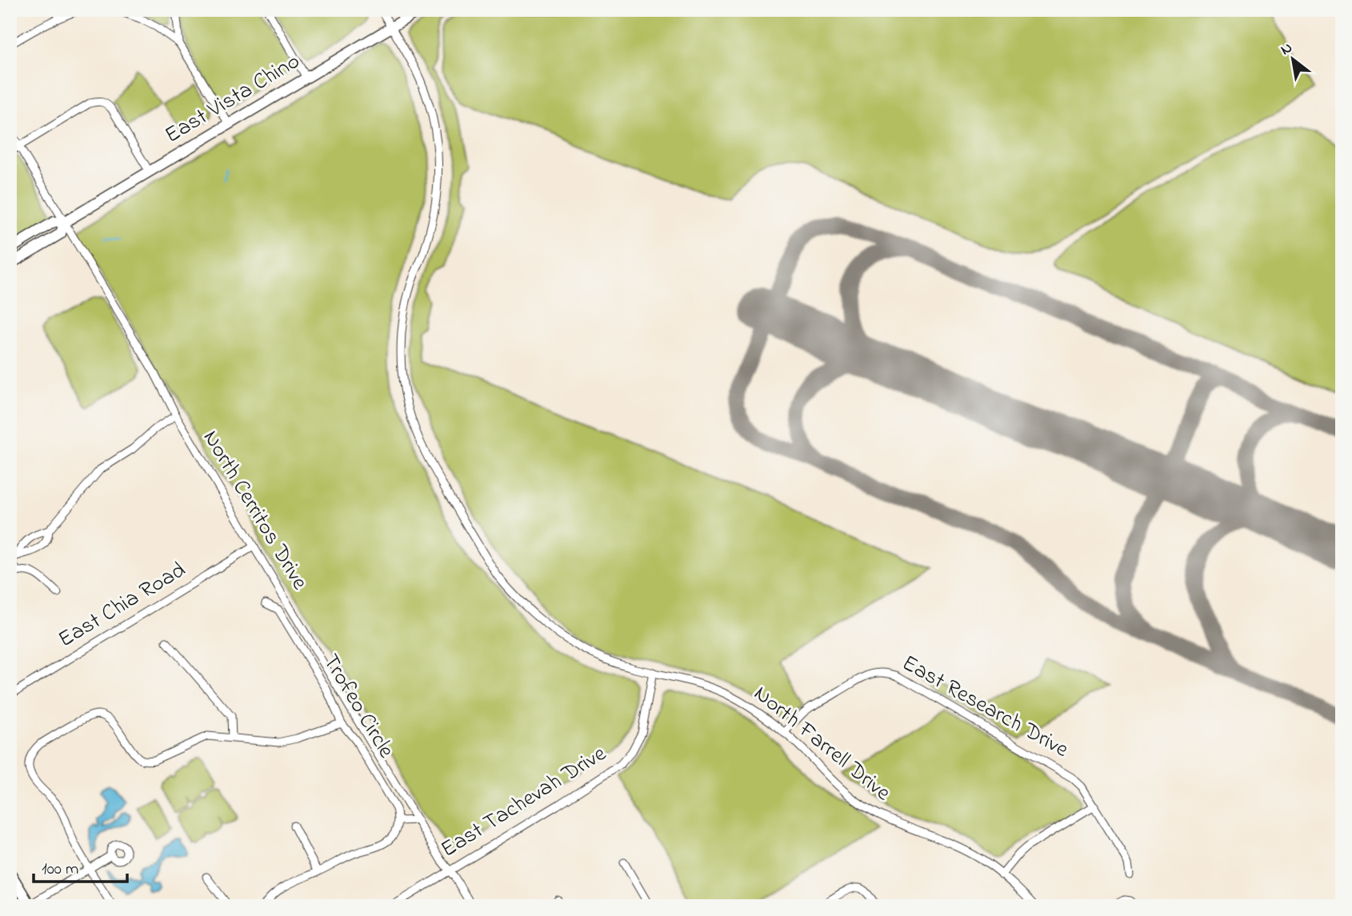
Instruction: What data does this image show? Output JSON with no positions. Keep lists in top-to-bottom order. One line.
{"streets":{"main road":["East Vista Chino"],"street":["North Cerritos Drive","East Chia Road","Trofeo Circle","East Research Drive","North Farrell Drive","East Tachevah Drive"]},"crossings":[["East Vista Chino","North Cerritos Drive"],["East Vista Chino","North Farrell Drive"],["North Cerritos Drive","East Chia Road"],["North Cerritos Drive","East Tachevah Drive"],["East Research Drive","North Farrell Drive"],["North Farrell Drive","East Tachevah Drive"]],"scale_bar":"100 m","north":"top left"}
